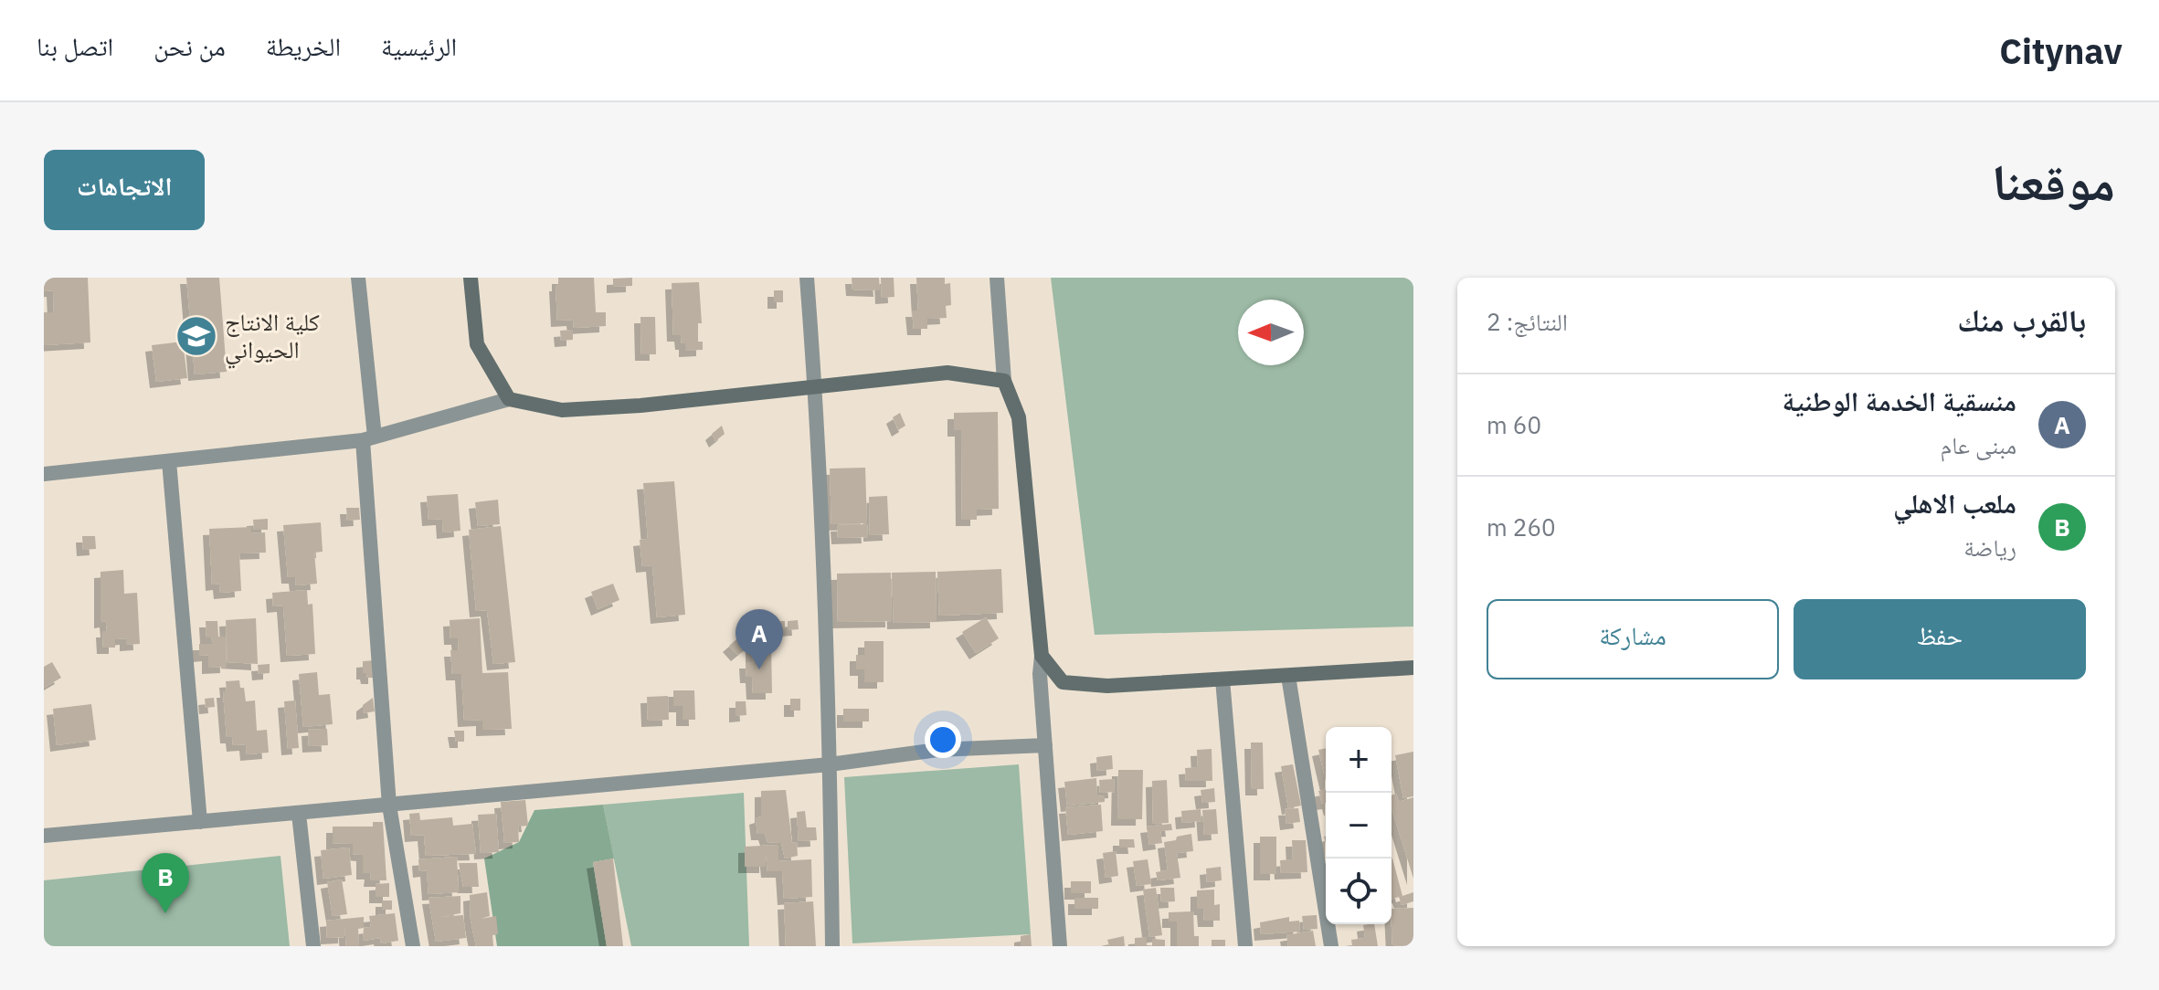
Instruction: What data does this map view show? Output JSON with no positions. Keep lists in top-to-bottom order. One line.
{"places":{"school or university":["كلية الانتاج الحيواني"]},"north":"left","page":{"header":"Citynav","nav":["الرئيسية","الخريطة","من نحن","اتصل بنا"],"title":"موقعنا","buttons":["الاتجاهات",["حفظ","مشاركة"]],"heading":["بالقرب منك","النتائج: 2"],"list":[{"mark":"A","name":"منسقية الخدمة الوطنية","note":"مبنى عام","value":"60 m"},{"mark":"B","name":"ملعب الاهلي","note":"رياضة","value":"260 m"}],"pins":["A","B"],"map_buttons":["+","−"]}}
